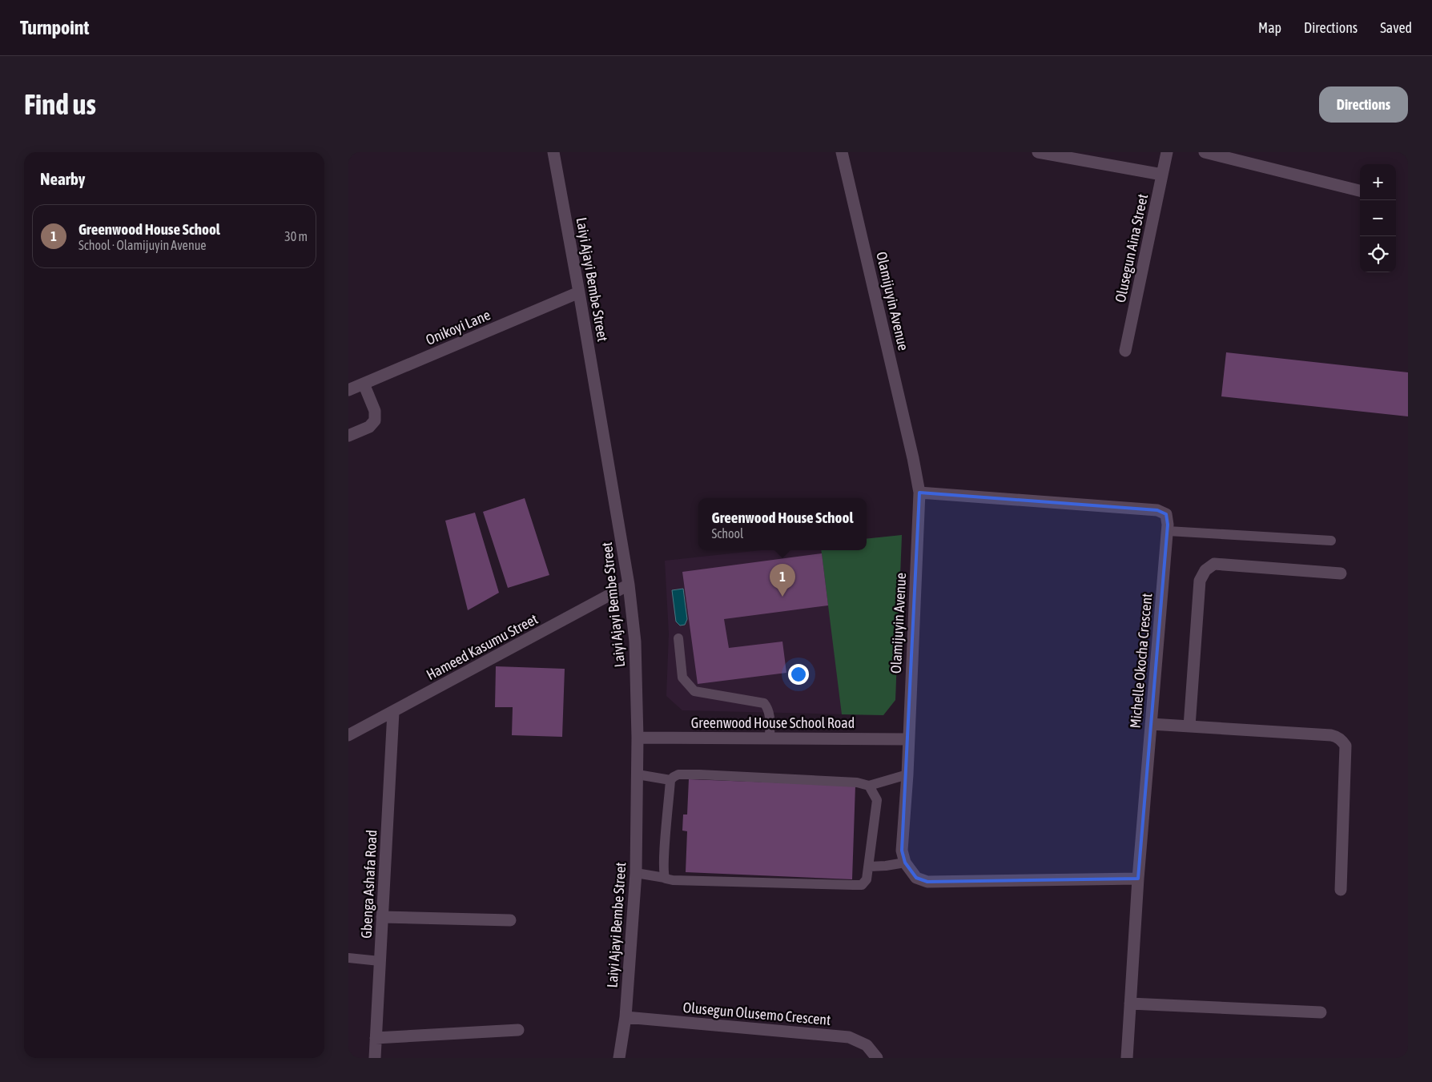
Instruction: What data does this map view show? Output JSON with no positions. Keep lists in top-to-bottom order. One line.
{"streets":{"street":["Olusegun Aina Street","Laiyi Ajayi Bembe Street","Olamijuyin Avenue","Onikoyi Lane","Hameed Kasumu Street","Michelle Okocha Crescent","Greenwood House School Road","Gbenga Ashafa Road","Olusegun Olusemo Crescent"]},"crossings":[["Laiyi Ajayi Bembe Street","Onikoyi Lane"],["Laiyi Ajayi Bembe Street","Hameed Kasumu Street"],["Laiyi Ajayi Bembe Street","Greenwood House School Road"],["Laiyi Ajayi Bembe Street","Olusegun Olusemo Crescent"],["Olamijuyin Avenue","Michelle Okocha Crescent"],["Olamijuyin Avenue","Greenwood House School Road"],["Hameed Kasumu Street","Gbenga Ashafa Road"]],"page":{"header":"Turnpoint","nav":["Map","Directions","Saved"],"buttons":"Directions","title":"Find us","heading":"Nearby","map_buttons":["+","−"],"list":[{"mark":"1","name":"Greenwood House School","note":"School · Olamijuyin Avenue","value":"30 m"}],"popup":["Greenwood House School","School"],"pins":"1"}}
